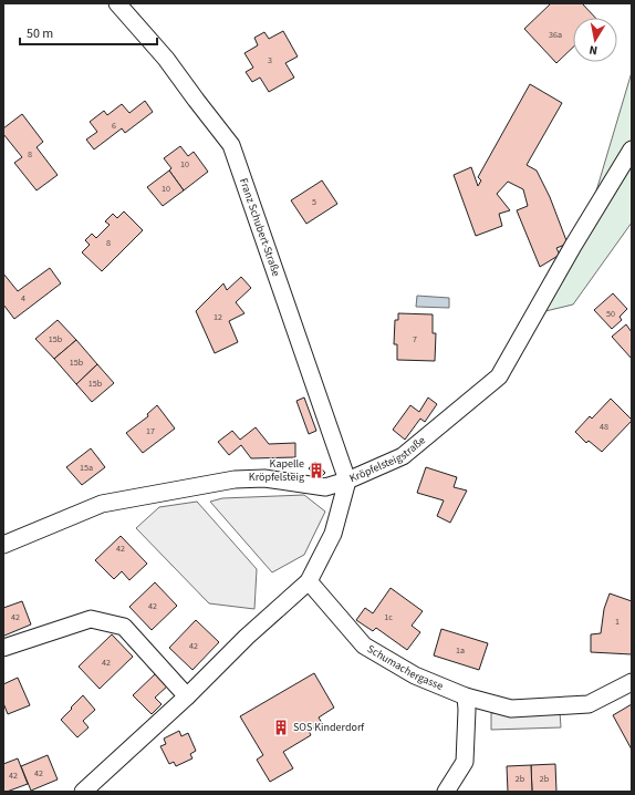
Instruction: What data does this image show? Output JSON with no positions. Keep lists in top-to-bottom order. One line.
{"streets":{"street":["Franz Schubert-Straße","Kröpfelsteigstraße","Schumachergasse"]},"crossings":[["Franz Schubert-Straße","Kröpfelsteigstraße"]],"places":{"building":["Kapelle Kröpfelsteig","SOS Kinderdorf"]},"house_numbers":["36a","3","6","8","10","10","5","8","4","50","12","15b","7","15b","15b","48","17","15a","42","42","42","1c","1","42","1a","42","42","42","2b","2b"],"scale_bar":"50 m","north":"bottom"}
